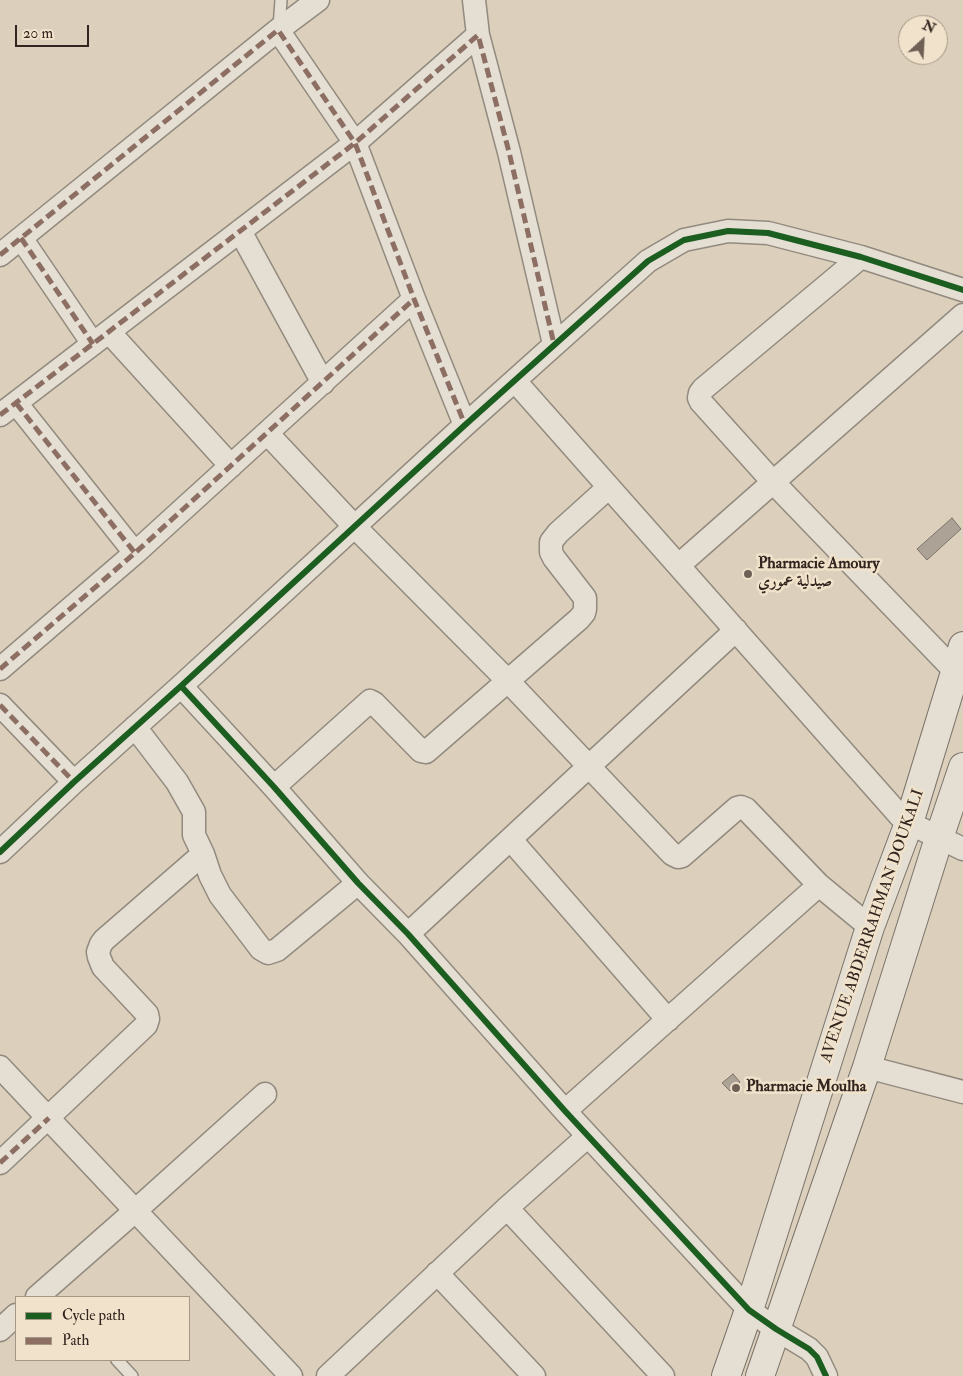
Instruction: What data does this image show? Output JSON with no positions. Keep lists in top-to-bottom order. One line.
{"streets":{"main road":["AVENUE ABDERRAHMAN DOUKALI"]},"places":["Pharmacie Amoury صيدلية عموري","Pharmacie Moulha"],"legend":["Cycle path","Path"],"scale_bar":"20 m","north":"top right"}
